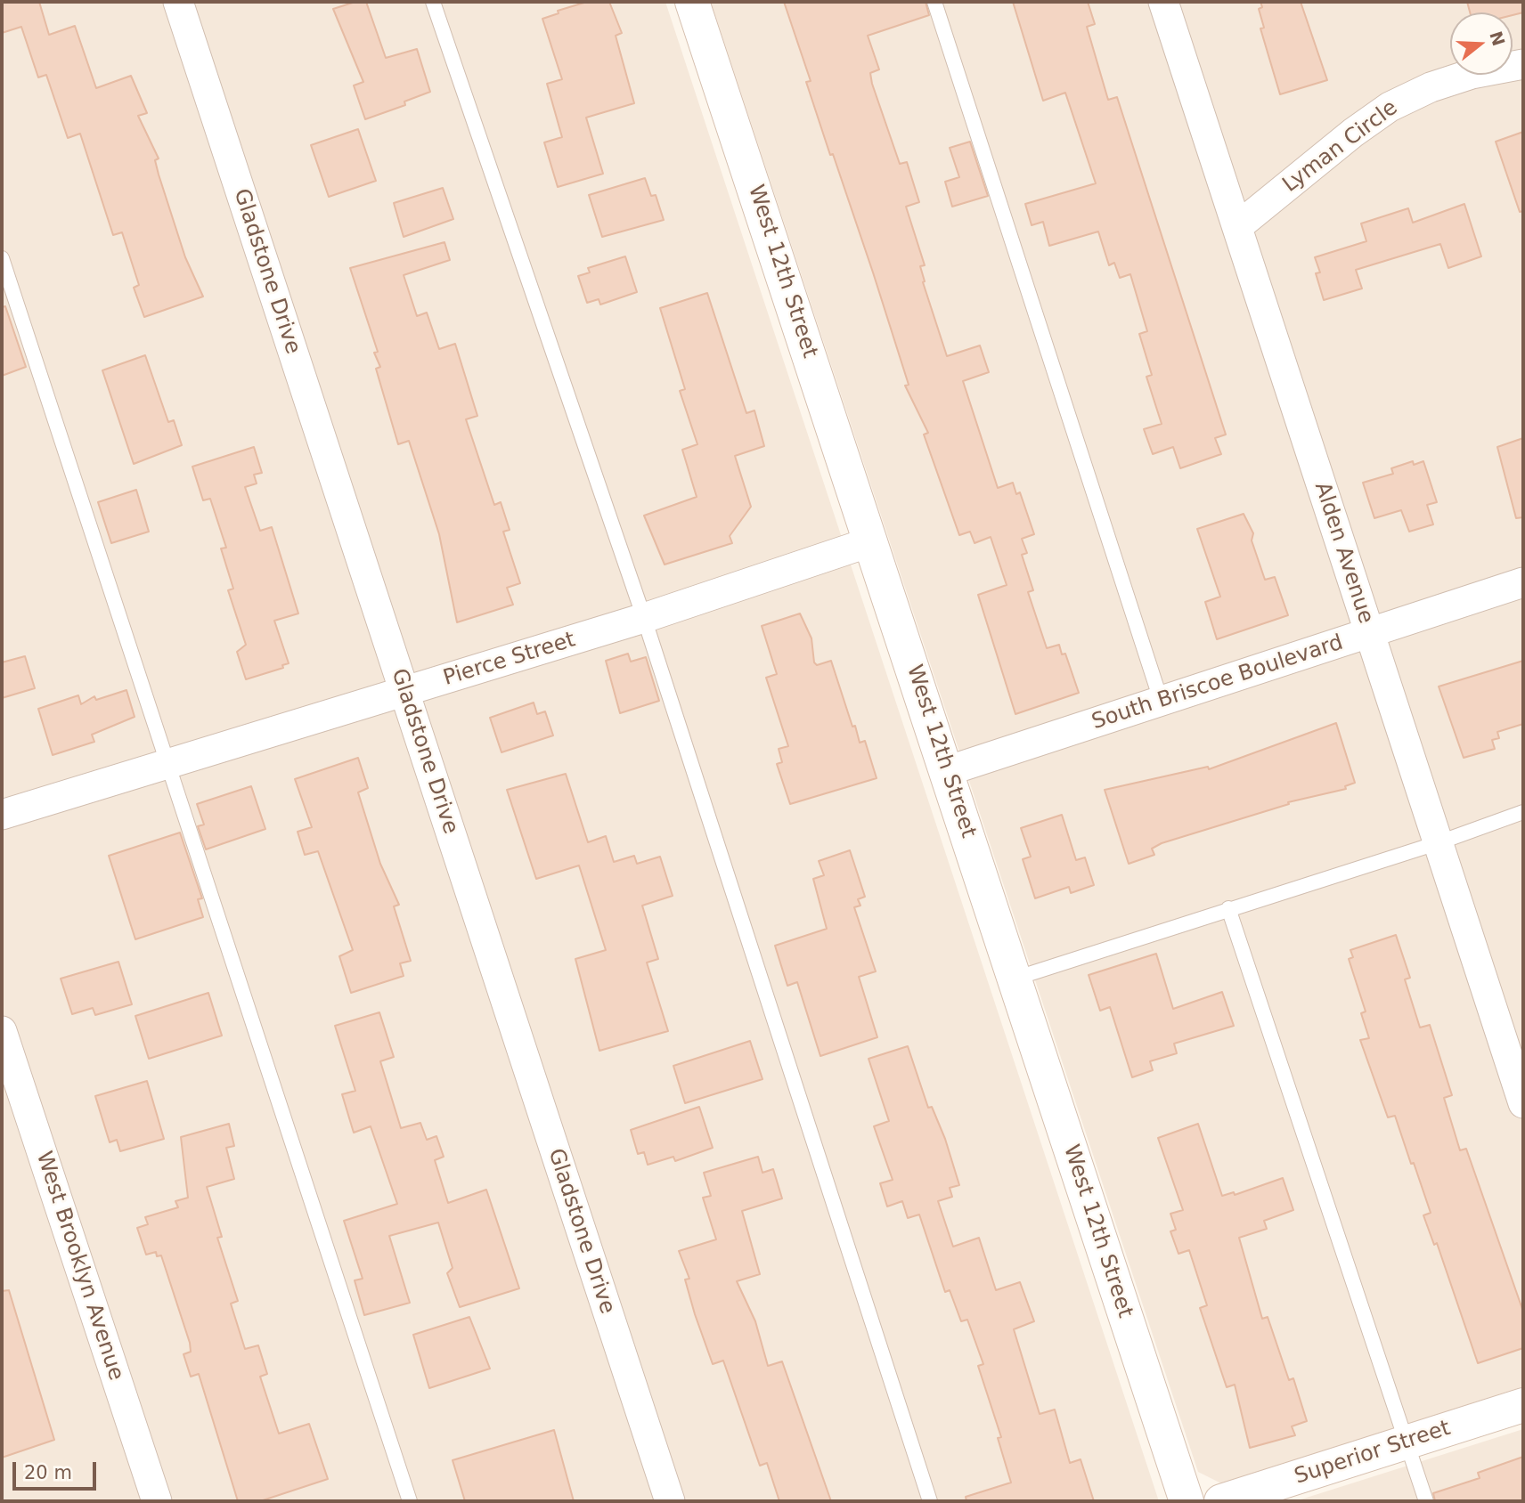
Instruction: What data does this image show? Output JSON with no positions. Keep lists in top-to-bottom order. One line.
{"streets":{"street":["Lyman Circle","Gladstone Drive","West 12th Street","Alden Avenue","Pierce Street","South Briscoe Boulevard","West Brooklyn Avenue","Superior Street"]},"crossings":[["Lyman Circle","Alden Avenue"],["Gladstone Drive","Pierce Street"],["West 12th Street","Pierce Street"],["West 12th Street","South Briscoe Boulevard"],["Alden Avenue","South Briscoe Boulevard"]],"scale_bar":"20 m","north":"right"}
